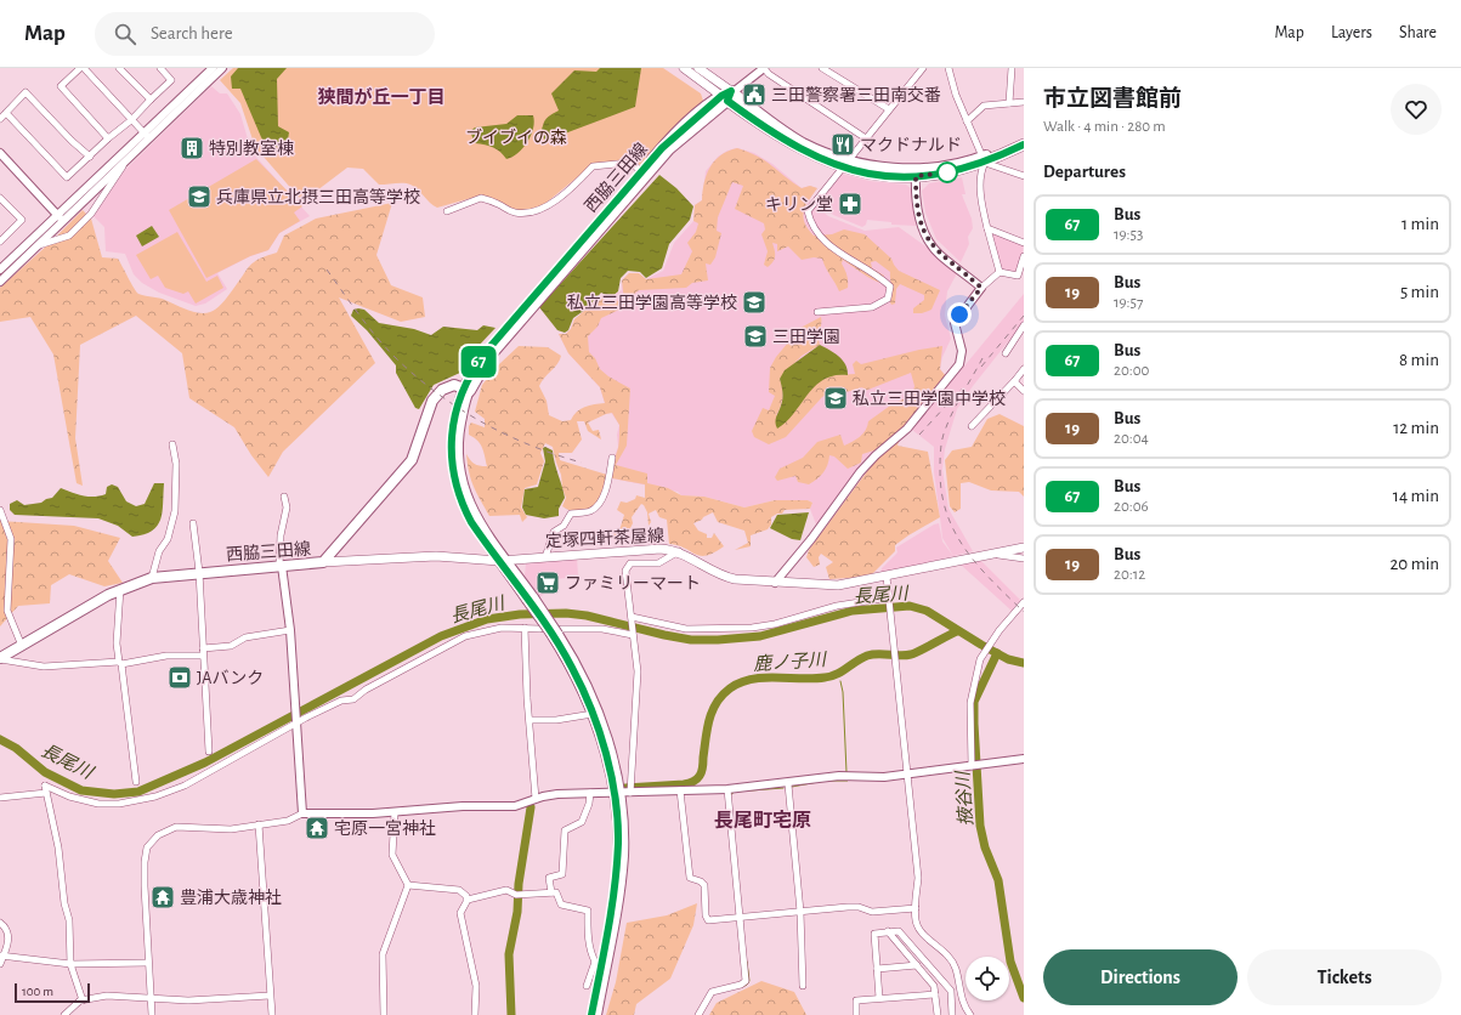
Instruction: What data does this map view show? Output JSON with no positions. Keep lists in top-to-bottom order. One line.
{"streets":{"main road":["西脇三田線","定塚四軒茶屋線"]},"crossings":[["西脇三田線","定塚四軒茶屋線"]],"districts":["狭間が丘一丁目","長尾町宅原"],"water":["長尾川","鹿ノ子川","掖谷川"],"parks":["ブイブイの森"],"places":{"public building":["三田警察署三田南交番"],"restaurant":["マクドナルド"],"building":["特別教室棟"],"school or university":["兵庫県立北摂三田高等学校","私立三田学園高等学校","三田学園","私立三田学園中学校"],"pharmacy":["キリン堂"],"supermarket":["ファミリーマート"],"bank":["JAバンク"],"temple":["宅原一宮神社","豊浦大歳神社"]},"lines":["bus line 67"],"scale_bar":"100 m","page":{"header":"Map","search":"Search here","nav":["Map","Layers","Share"],"on_map":"67","heading":[["市立図書館前","Walk · 4 min · 280 m"],"Departures"],"list":[{"mark":"67","name":"Bus","note":"19:53","value":"1 min"},{"mark":"19","name":"Bus","note":"19:57","value":"5 min"},{"mark":"67","name":"Bus","note":"20:00","value":"8 min"},{"mark":"19","name":"Bus","note":"20:04","value":"12 min"},{"mark":"67","name":"Bus","note":"20:06","value":"14 min"},{"mark":"19","name":"Bus","note":"20:12","value":"20 min"}],"buttons":["Directions","Tickets"],"scale":"100 m"}}
